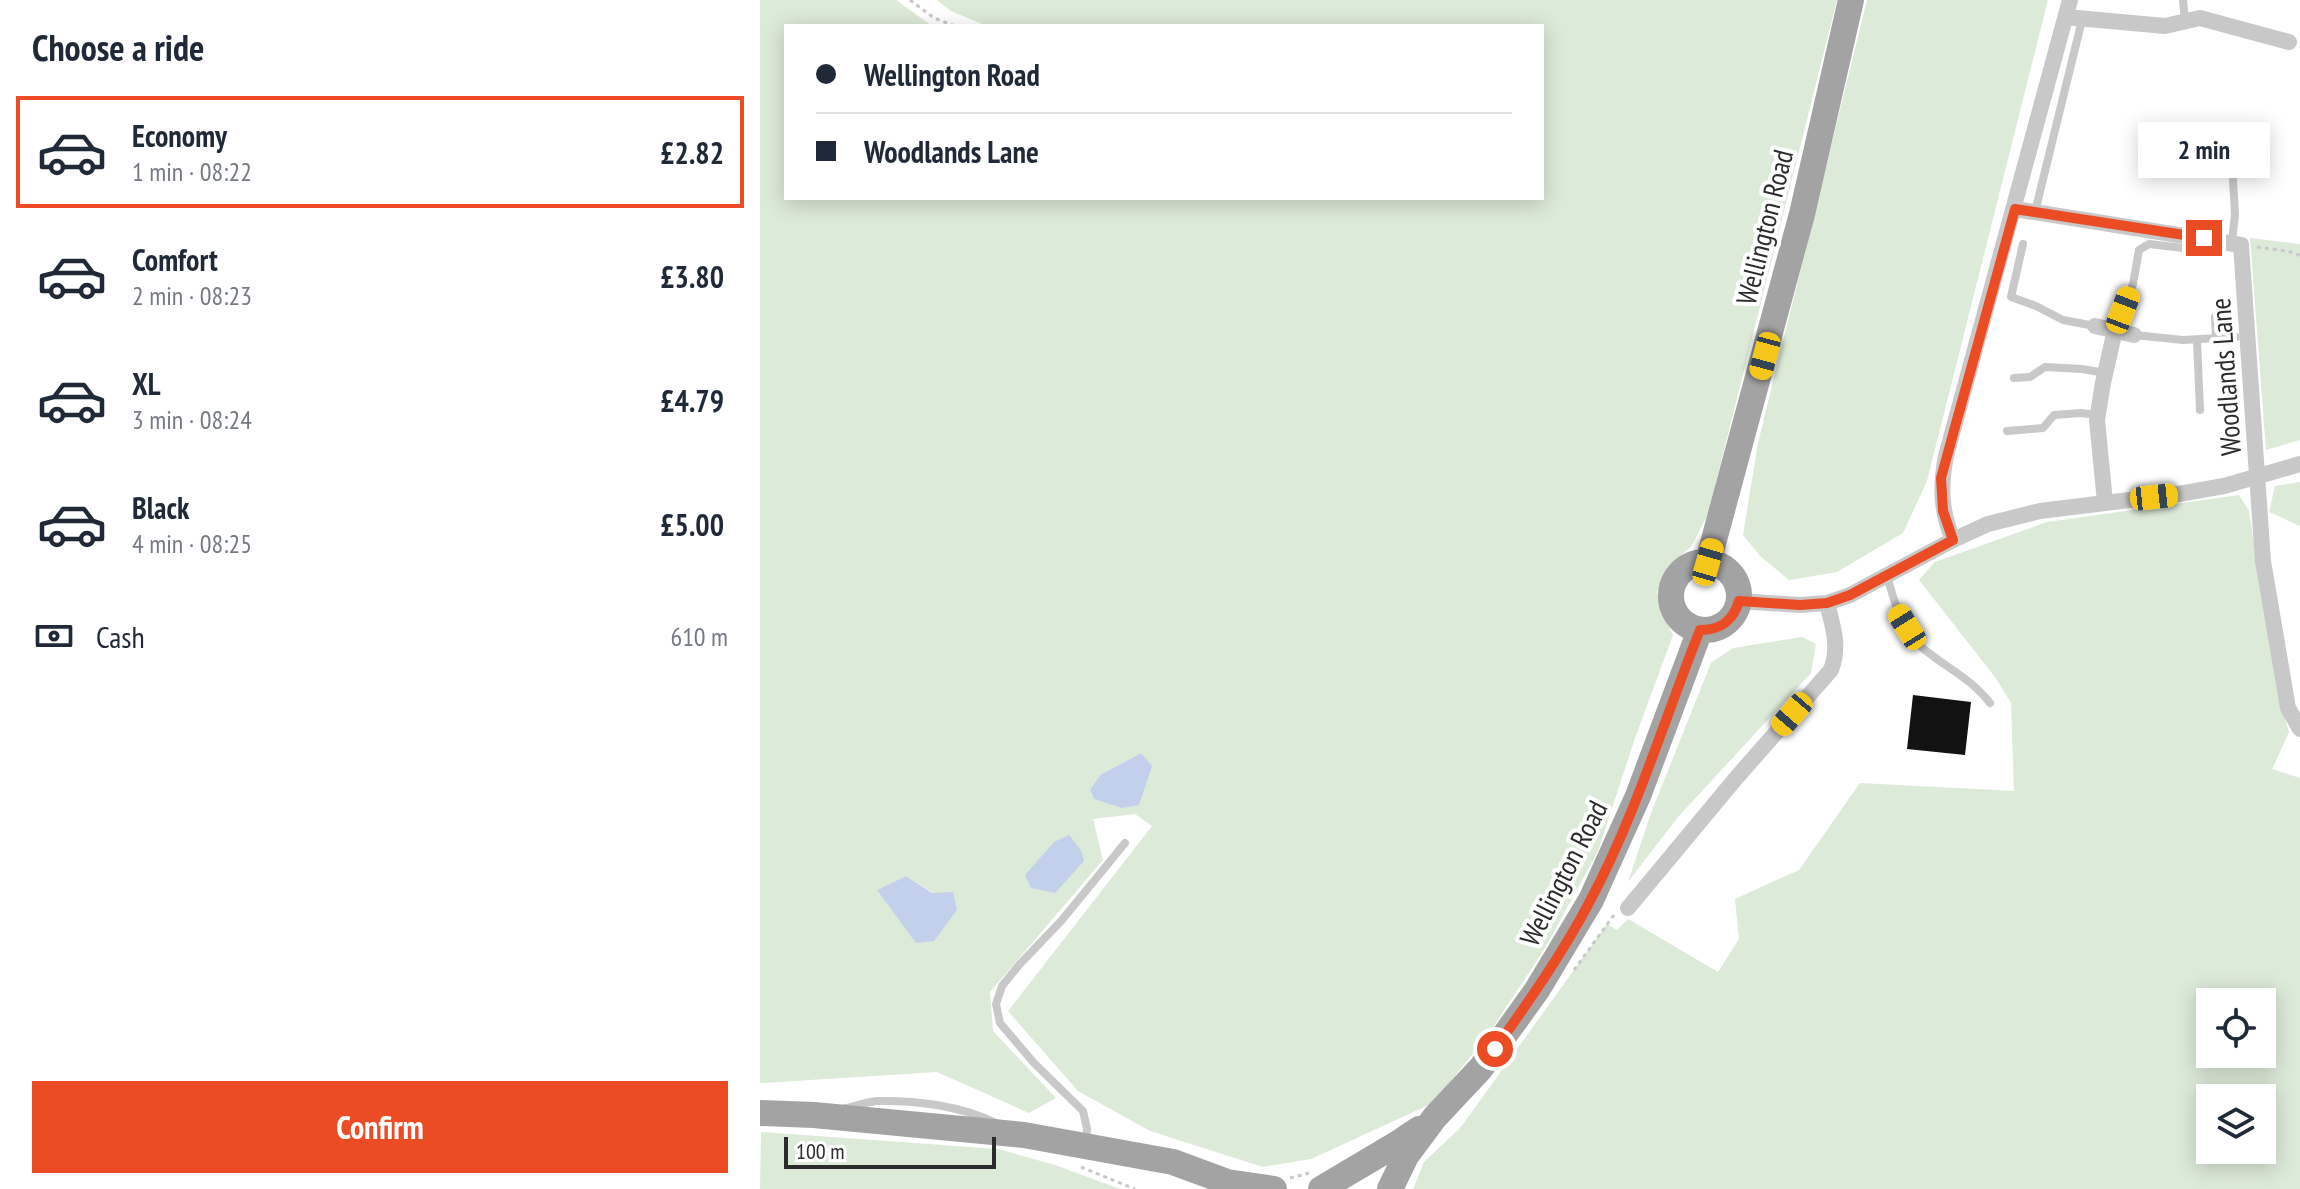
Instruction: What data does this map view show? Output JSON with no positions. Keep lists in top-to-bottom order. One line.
{"streets":{"main road":["Wellington Road"],"street":["Woodlands Lane"]},"scale_bar":"100 m","page":{"heading":"Choose a ride","banner":["Wellington Road","Woodlands Lane"],"list":[{"name":"Economy","note":"1 min · 08:22","value":"£2.82"},{"name":"Comfort","note":"2 min · 08:23","value":"£3.80"},{"name":"XL","note":"3 min · 08:24","value":"£4.79"},{"name":"Black","note":"4 min · 08:25","value":"£5.00"}],"bubble":"2 min","pay":["Cash","610 m"],"buttons":"Confirm","scale":"100 m"}}
